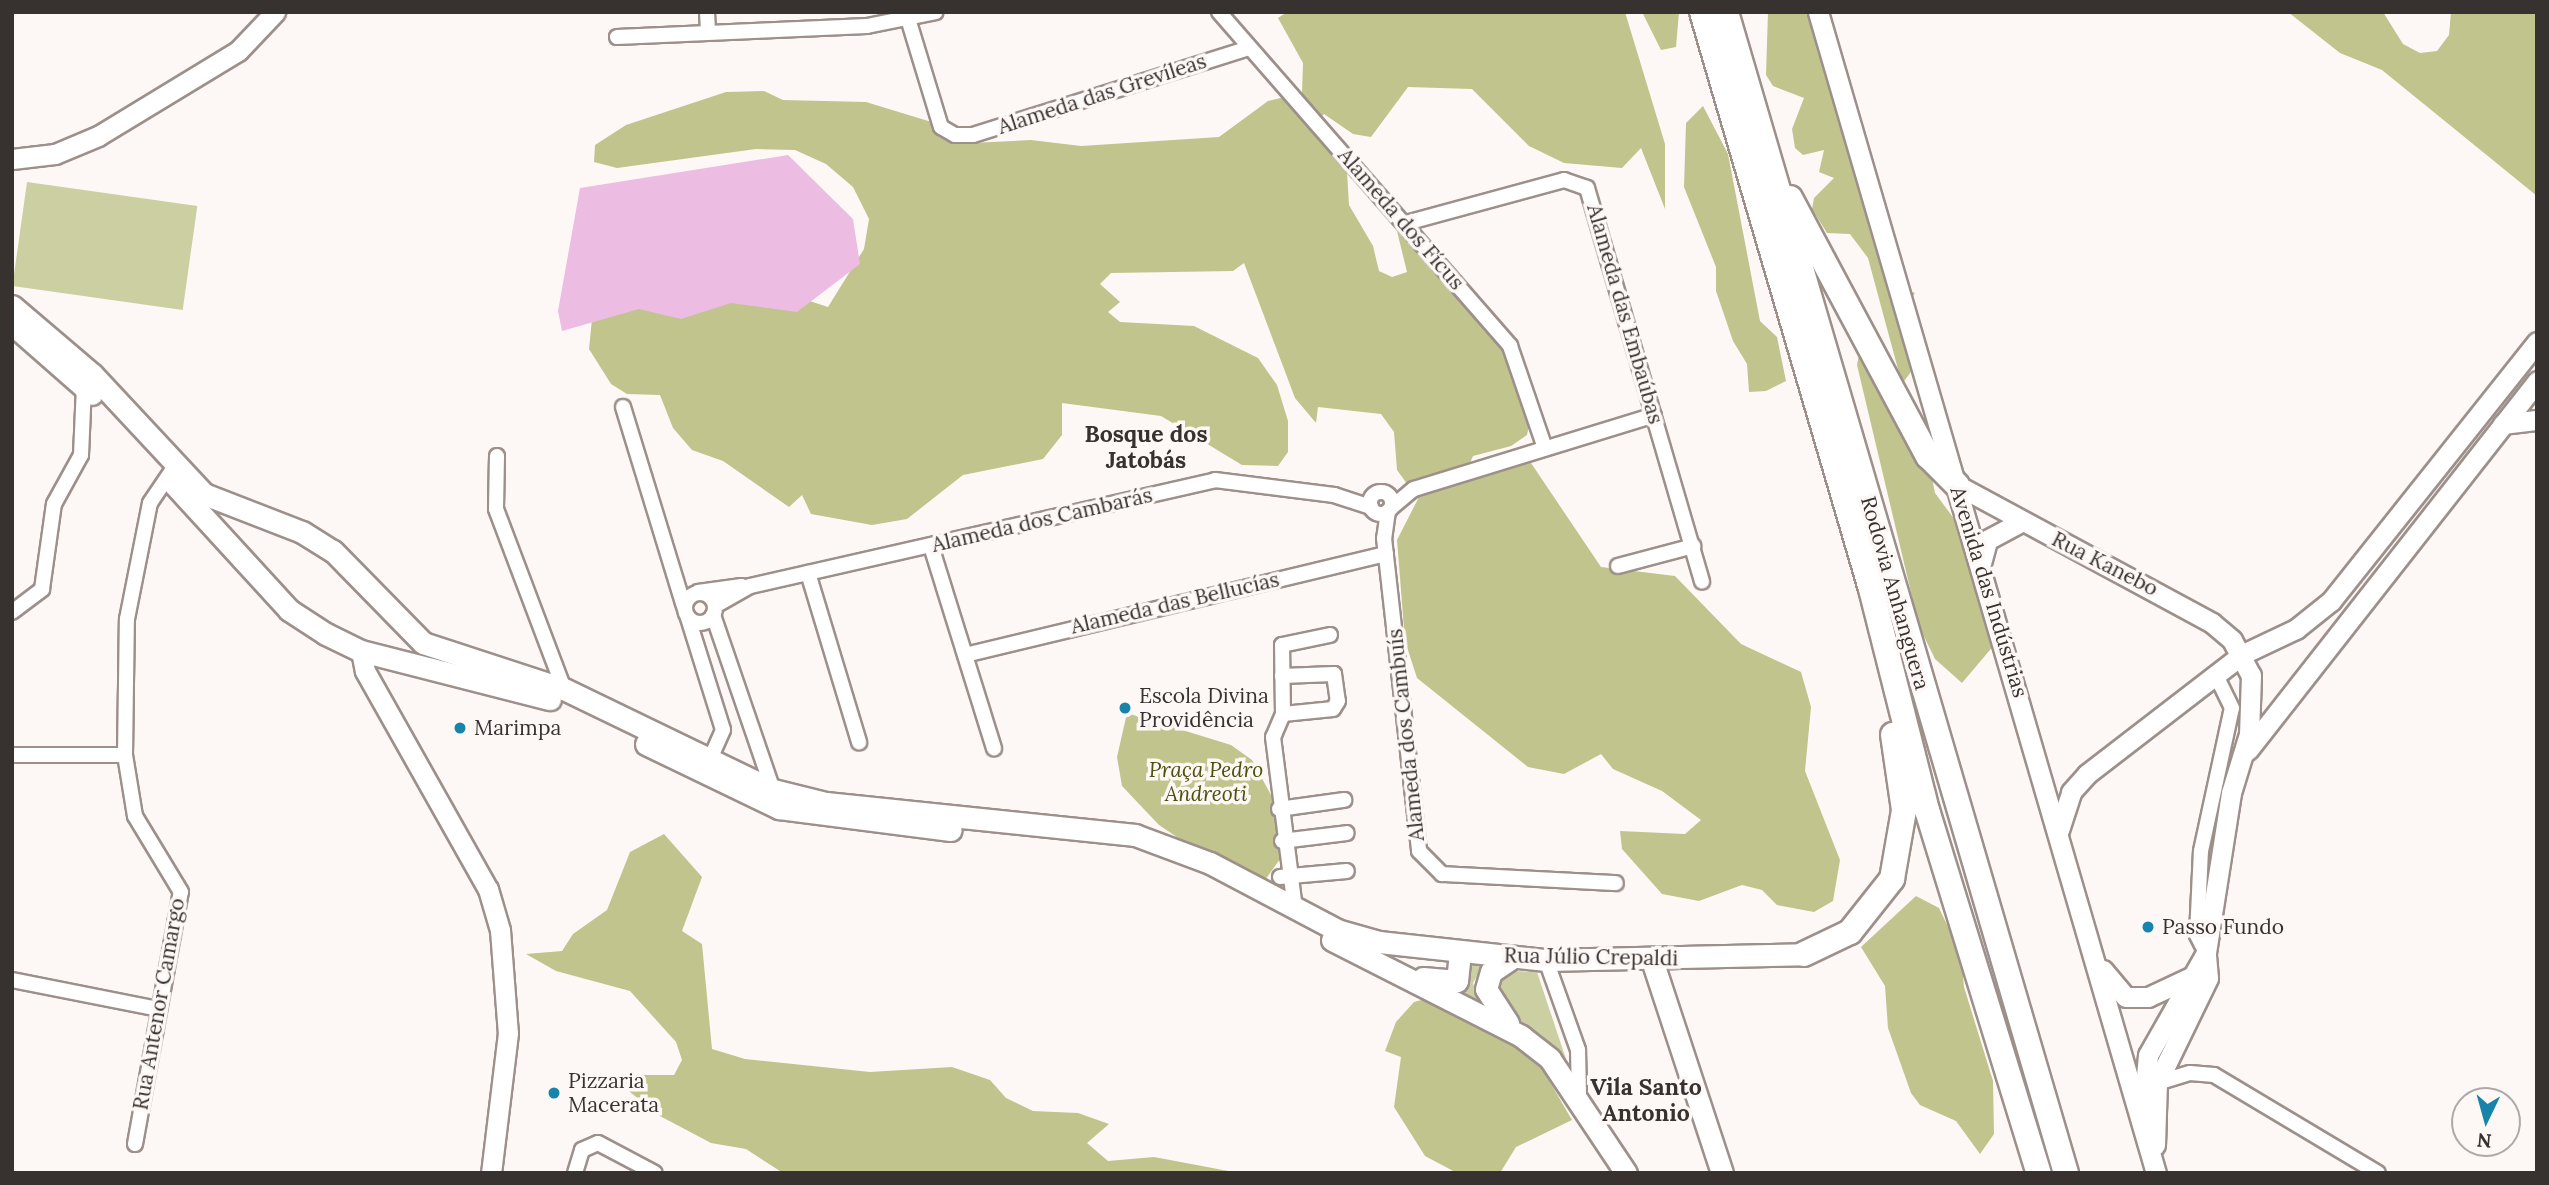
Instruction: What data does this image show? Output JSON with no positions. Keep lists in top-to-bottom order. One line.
{"streets":{"highway":["Rodovia Anhanguera"],"main road":["Rua Kanebo","Avenida das Indústrias","Rua Júlio Crepaldi"],"street":["Alameda das Grevíleas","Alameda dos Fícus","Alameda das Embaúbas","Alameda dos Cambarás","Alameda das Bellucías","Alameda dos Cambuís","Rua Antenor Camargo"]},"crossings":[["Alameda das Grevíleas","Alameda dos Fícus"],["Alameda dos Fícus","Alameda das Embaúbas"],["Alameda dos Fícus","Alameda dos Cambarás"],["Alameda das Embaúbas","Alameda dos Cambarás"],["Alameda dos Cambarás","Alameda dos Cambuís"],["Rua Kanebo","Avenida das Indústrias"],["Alameda das Bellucías","Alameda dos Cambuís"],["Rua Júlio Crepaldi","Rua Antenor Camargo"]],"districts":["Bosque dos Jatobás","Vila Santo Antonio"],"parks":["Praça Pedro Andreoti"],"places":["Escola Divina Providência","Marimpa","Passo Fundo","Pizzaria Macerata"],"north":"bottom"}
